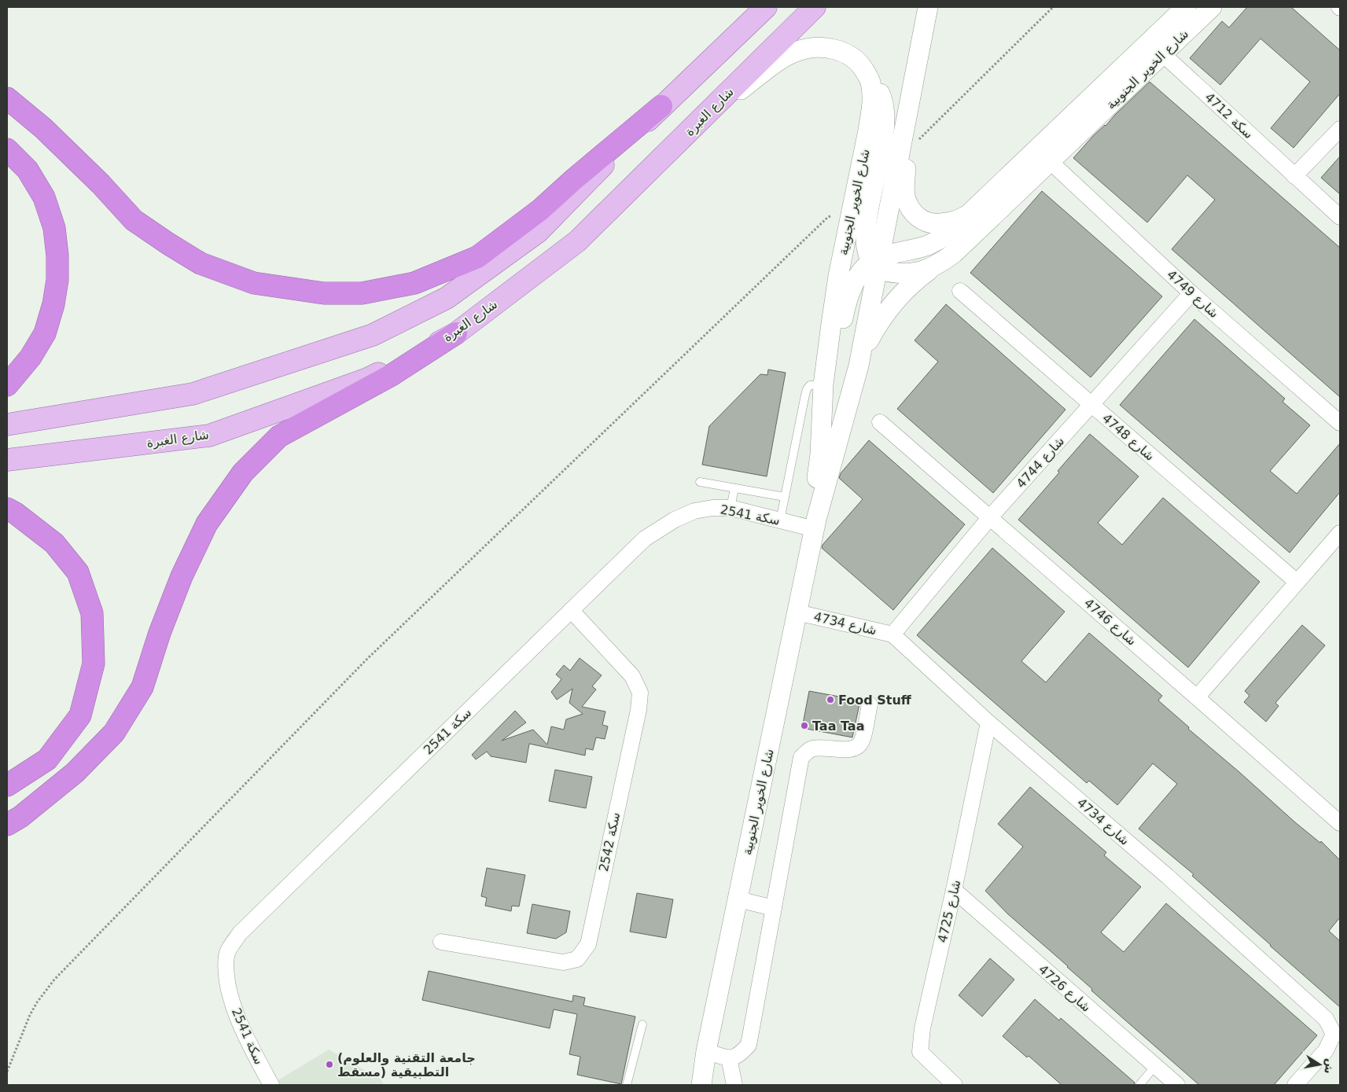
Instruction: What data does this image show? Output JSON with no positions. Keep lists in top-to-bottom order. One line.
{"streets":{"main road":["شارع الغبرة"],"street":["شارع الخوير الجنوبية","سكة 4712","4749 شارع","4748 شارع","4744 شارع","سكة 2541","4746 شارع","4734 شارع","سكة 2542","4725 شارع","4726 شارع"]},"crossings":[["شارع الخوير الجنوبية","شارع الغبرة"],["شارع الخوير الجنوبية","سكة 4712"],["شارع الخوير الجنوبية","4749 شارع"],["شارع الخوير الجنوبية","سكة 2541"],["شارع الخوير الجنوبية","4734 شارع"],["4749 شارع","4744 شارع"],["4748 شارع","4744 شارع"],["4744 شارع","4746 شارع"],["4744 شارع","4734 شارع"],["سكة 2541","سكة 2542"],["4734 شارع","4725 شارع"],["4725 شارع","4726 شارع"]],"places":["Food Stuff","Taa Taa","(جامعة التقنية والعلوم التطبيقية (مسقط"],"north":"right"}
